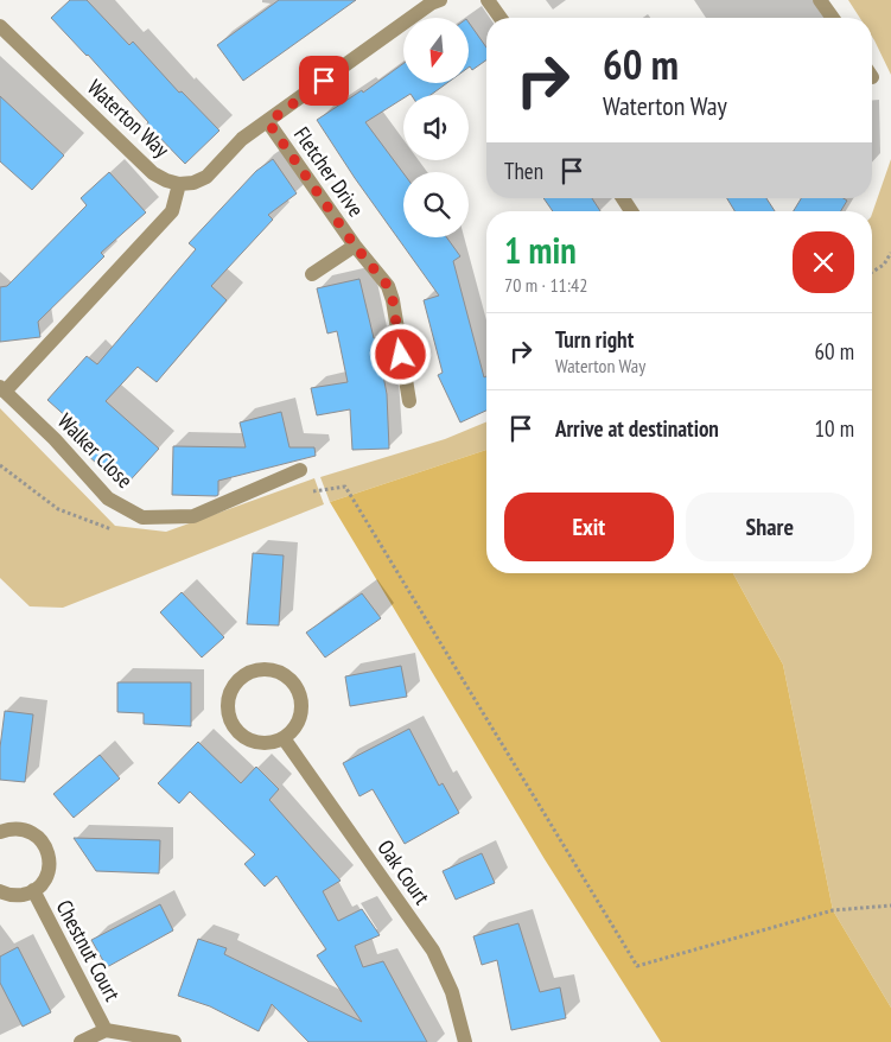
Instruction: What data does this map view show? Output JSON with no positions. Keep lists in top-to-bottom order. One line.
{"streets":{"street":["Waterton Way","Fletcher Drive","Walker Close","Oak Court","Chestnut Court"]},"crossings":[["Waterton Way","Fletcher Drive"],["Waterton Way","Walker Close"]],"north":"bottom","page":{"turn":["60 m","Waterton Way"],"then":"Then","heading":["1 min","70 m · 11:42"],"list":[{"name":"Turn right","note":"Waterton Way","value":"60 m"},{"name":"Arrive at destination","value":"10 m"}],"buttons":["Exit","Share"]}}
